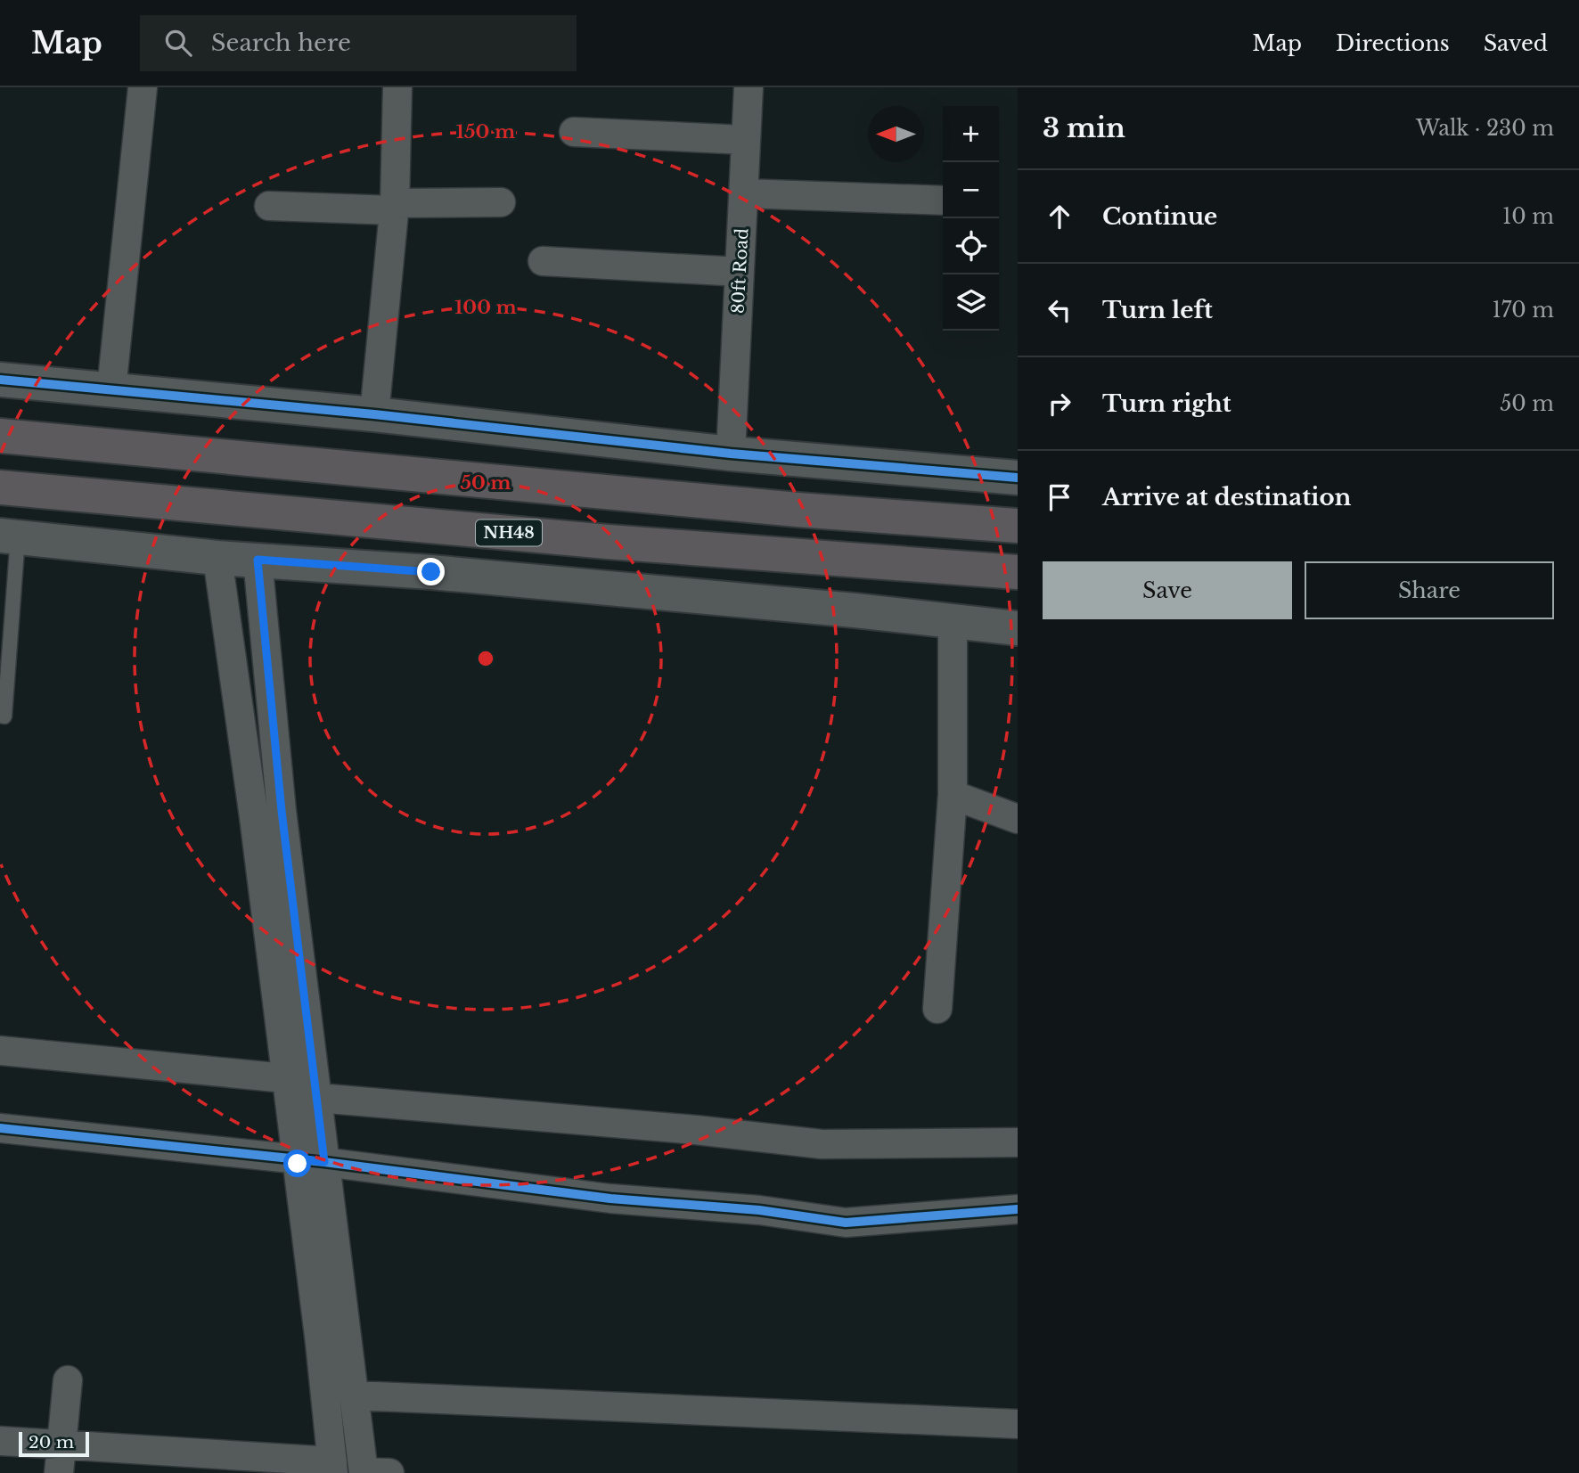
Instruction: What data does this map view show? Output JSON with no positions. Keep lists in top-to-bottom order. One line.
{"streets":{"highway":["NH48"],"street":["80ft Road"]},"scale_bar":"20 m","north":"left","page":{"header":"Map","search":"Search here","nav":["Map","Directions","Saved"],"heading":["3 min","Walk · 230 m"],"map_buttons":["+","−"],"list":[["Continue","10 m"],["Turn left","170 m"],["Turn right","50 m"],"Arrive at destination"],"buttons":["Save","Share"],"scale":"20 m"},"rings":["150 m","100 m","50 m"]}
